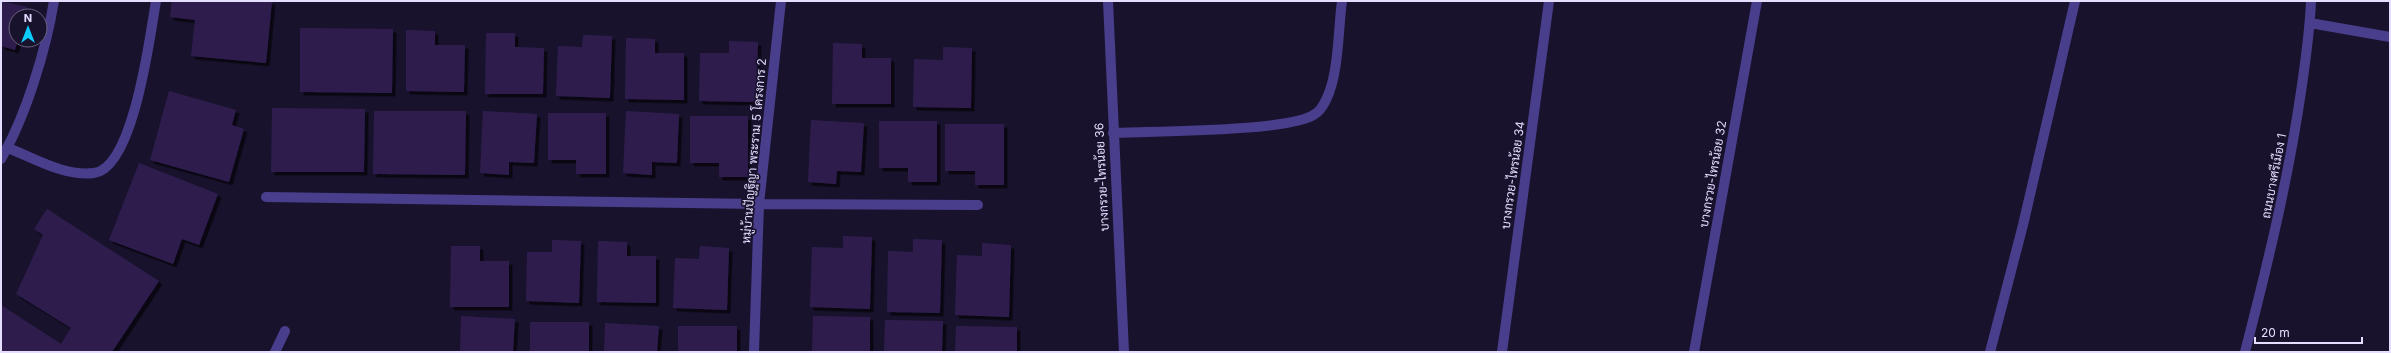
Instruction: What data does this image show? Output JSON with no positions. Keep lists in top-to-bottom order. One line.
{"streets":{"street":["หมู่บ้านปัญฐิญา พระราม 5 โครงการ 2","บางกรวย-ไทรน้อย 32","บางกรวย-ไทรน้อย 34","ถนนบางศรีเมือง 1","บางกรวย-ไทรน้อย 36"]},"scale_bar":"20 m","north":"top"}
